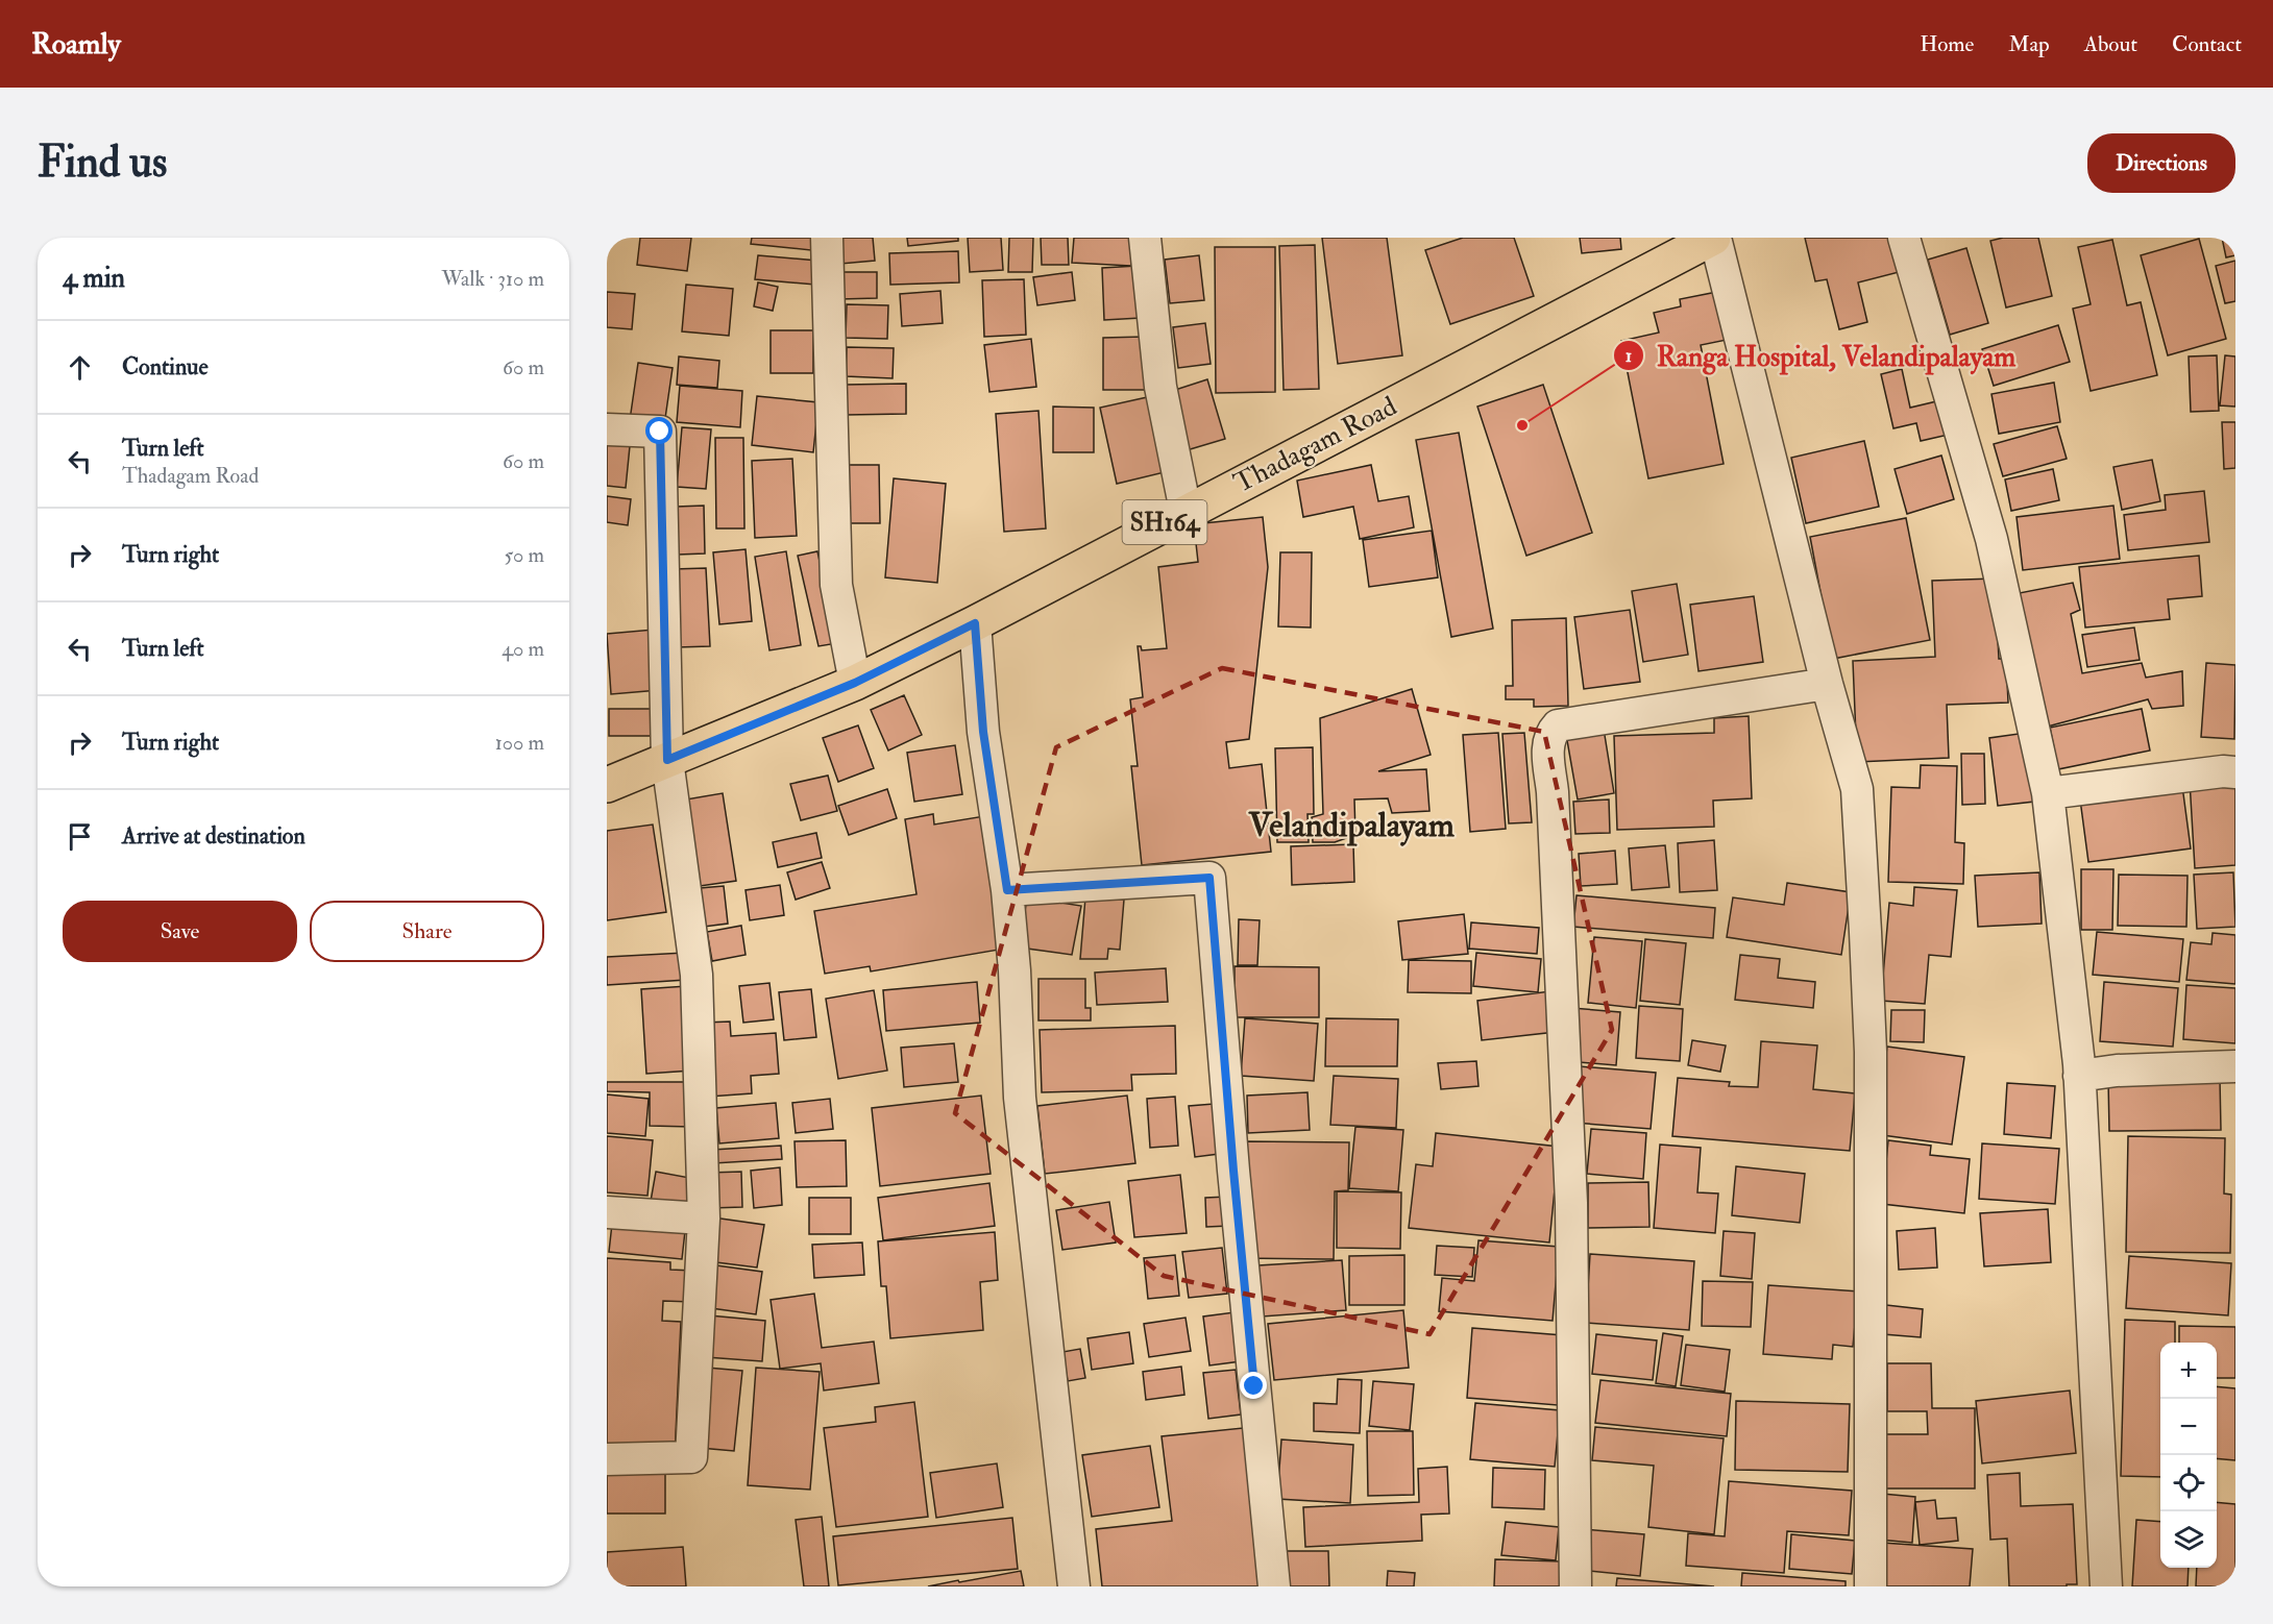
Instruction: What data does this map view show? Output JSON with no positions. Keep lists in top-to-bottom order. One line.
{"streets":{"main road":["Thadagam Road","SH164"]},"districts":["Velandipalayam"],"places":["Ranga Hospital, Velandipalayam"],"page":{"header":"Roamly","nav":["Home","Map","About","Contact"],"buttons":["Directions",["Save","Share"]],"title":"Find us","heading":["4 min","Walk · 310 m"],"list":[["Continue","60 m"],["Turn left","Thadagam Road","60 m"],["Turn right","50 m"],["Turn left","40 m"],["Turn right","100 m"],"Arrive at destination"],"map_buttons":["+","−"]}}
